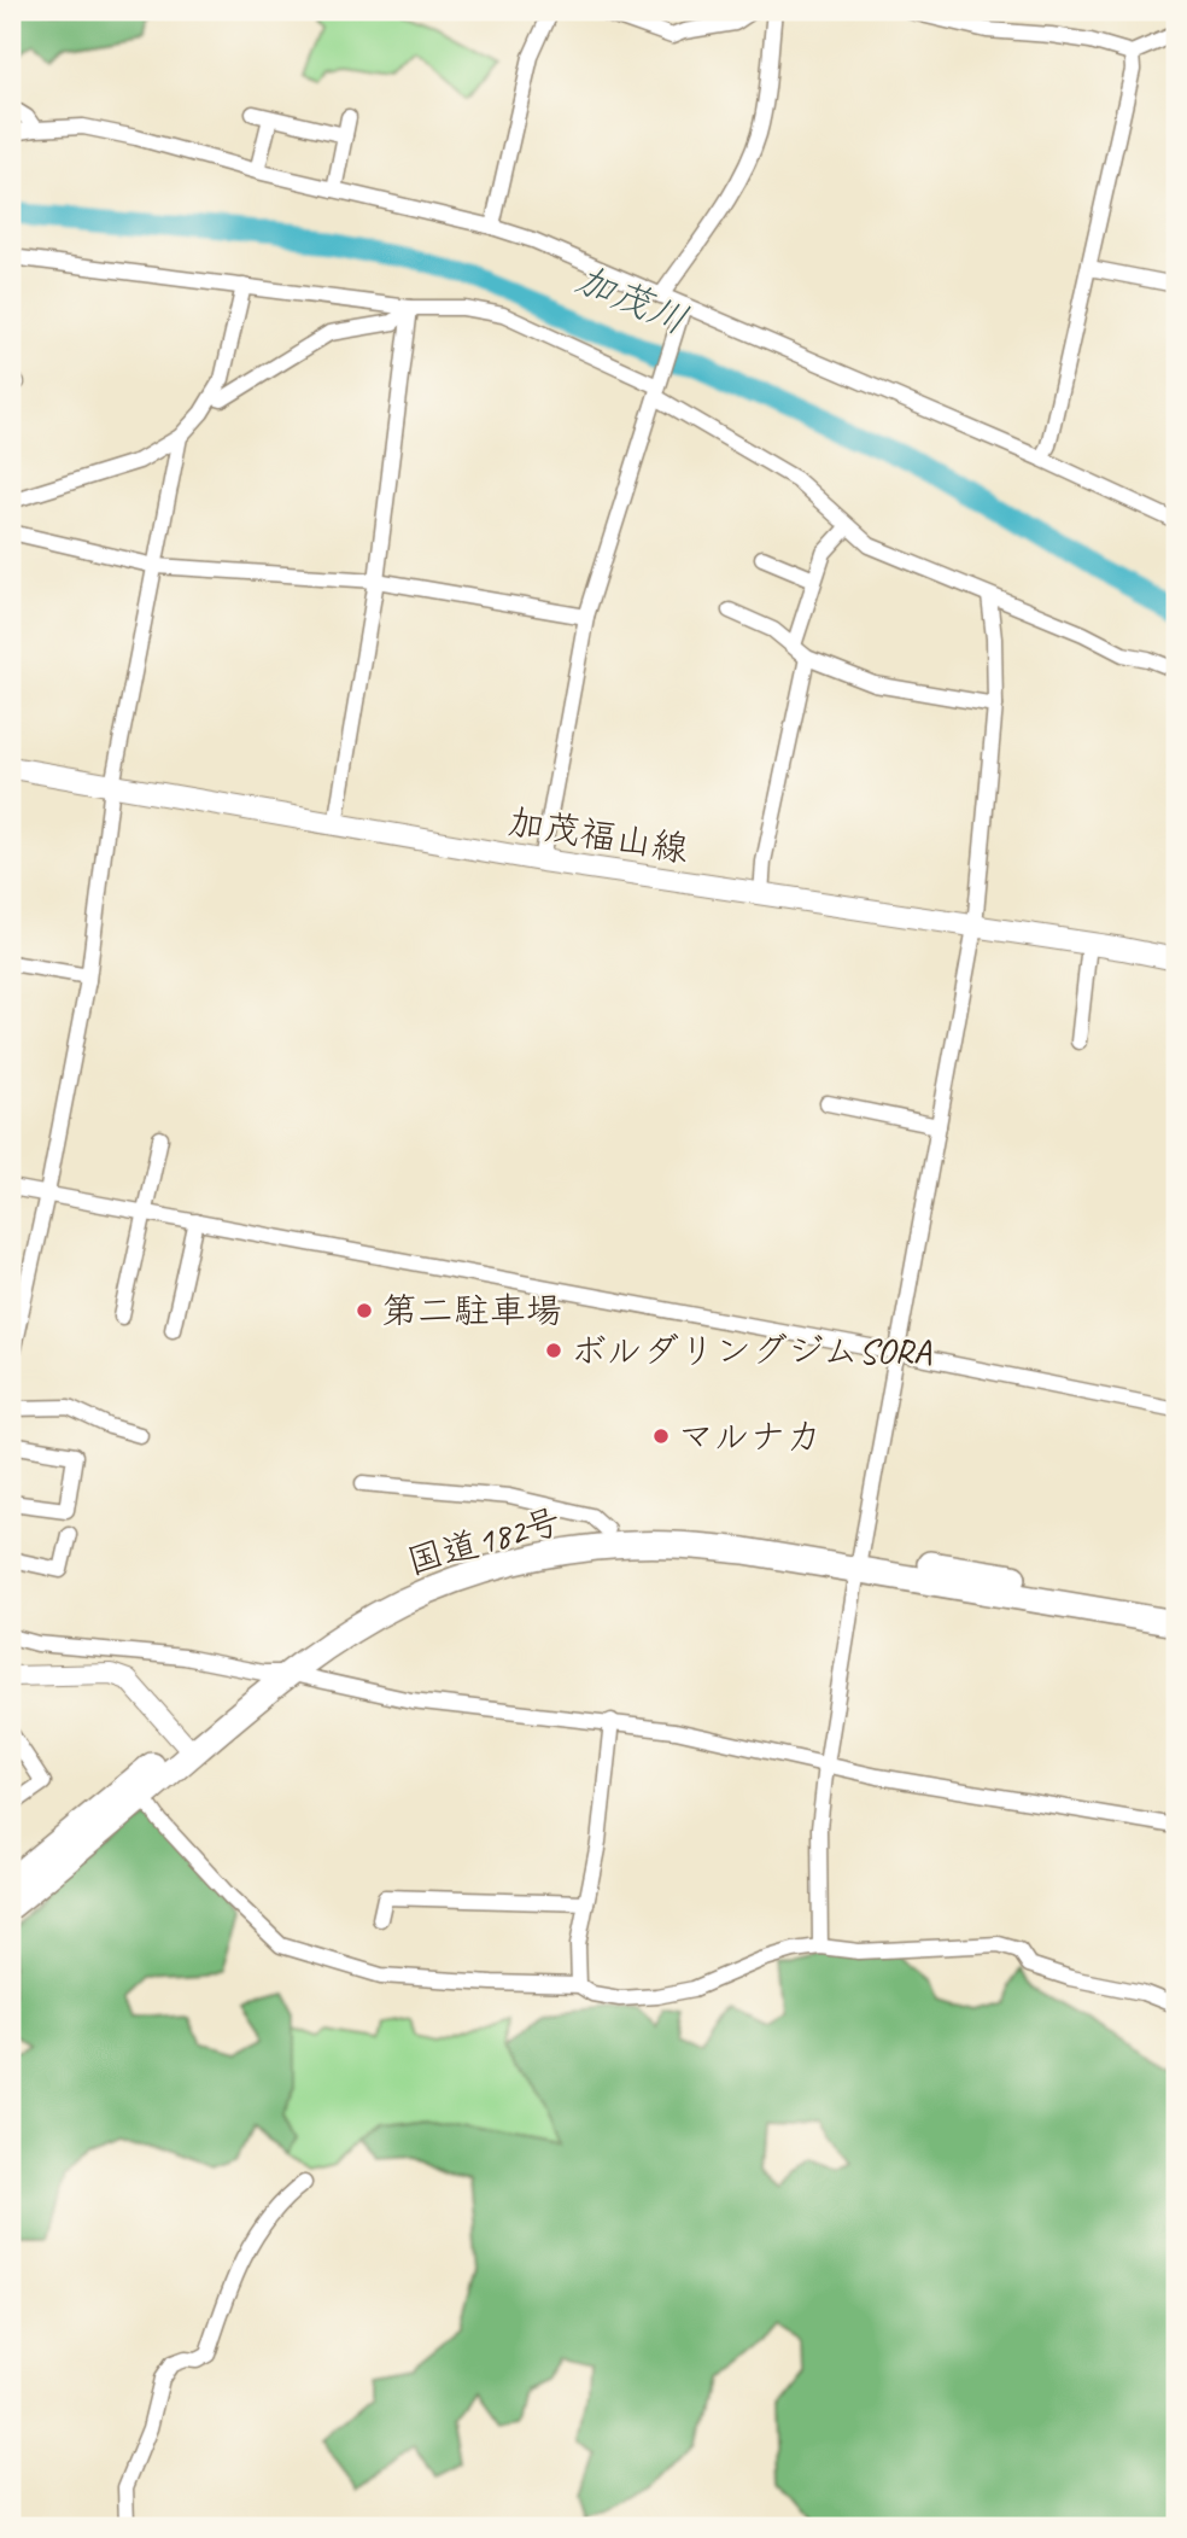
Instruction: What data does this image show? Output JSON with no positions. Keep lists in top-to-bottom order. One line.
{"streets":{"highway":["国道182号"],"main road":["加茂福山線"]},"water":["加茂川"],"places":["第二駐車場","ボルダリングジムSORA","マルナカ"]}
